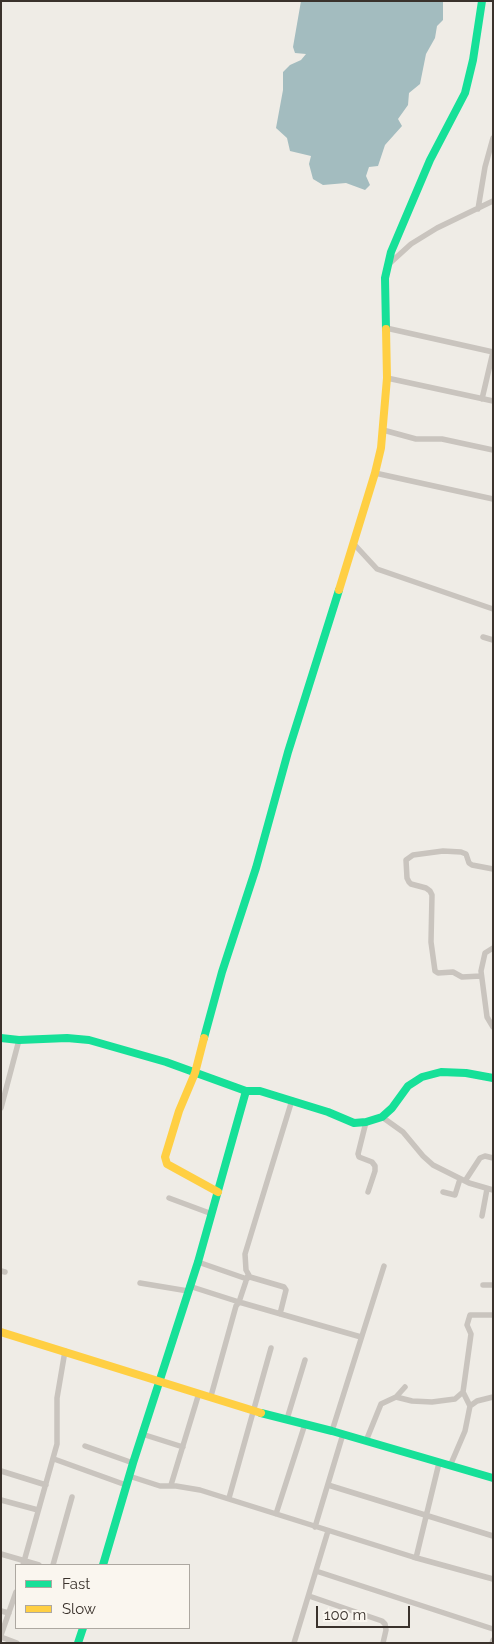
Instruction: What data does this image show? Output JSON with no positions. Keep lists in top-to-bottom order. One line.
{"legend":["Fast","Slow"],"scale_bar":"100 m"}
